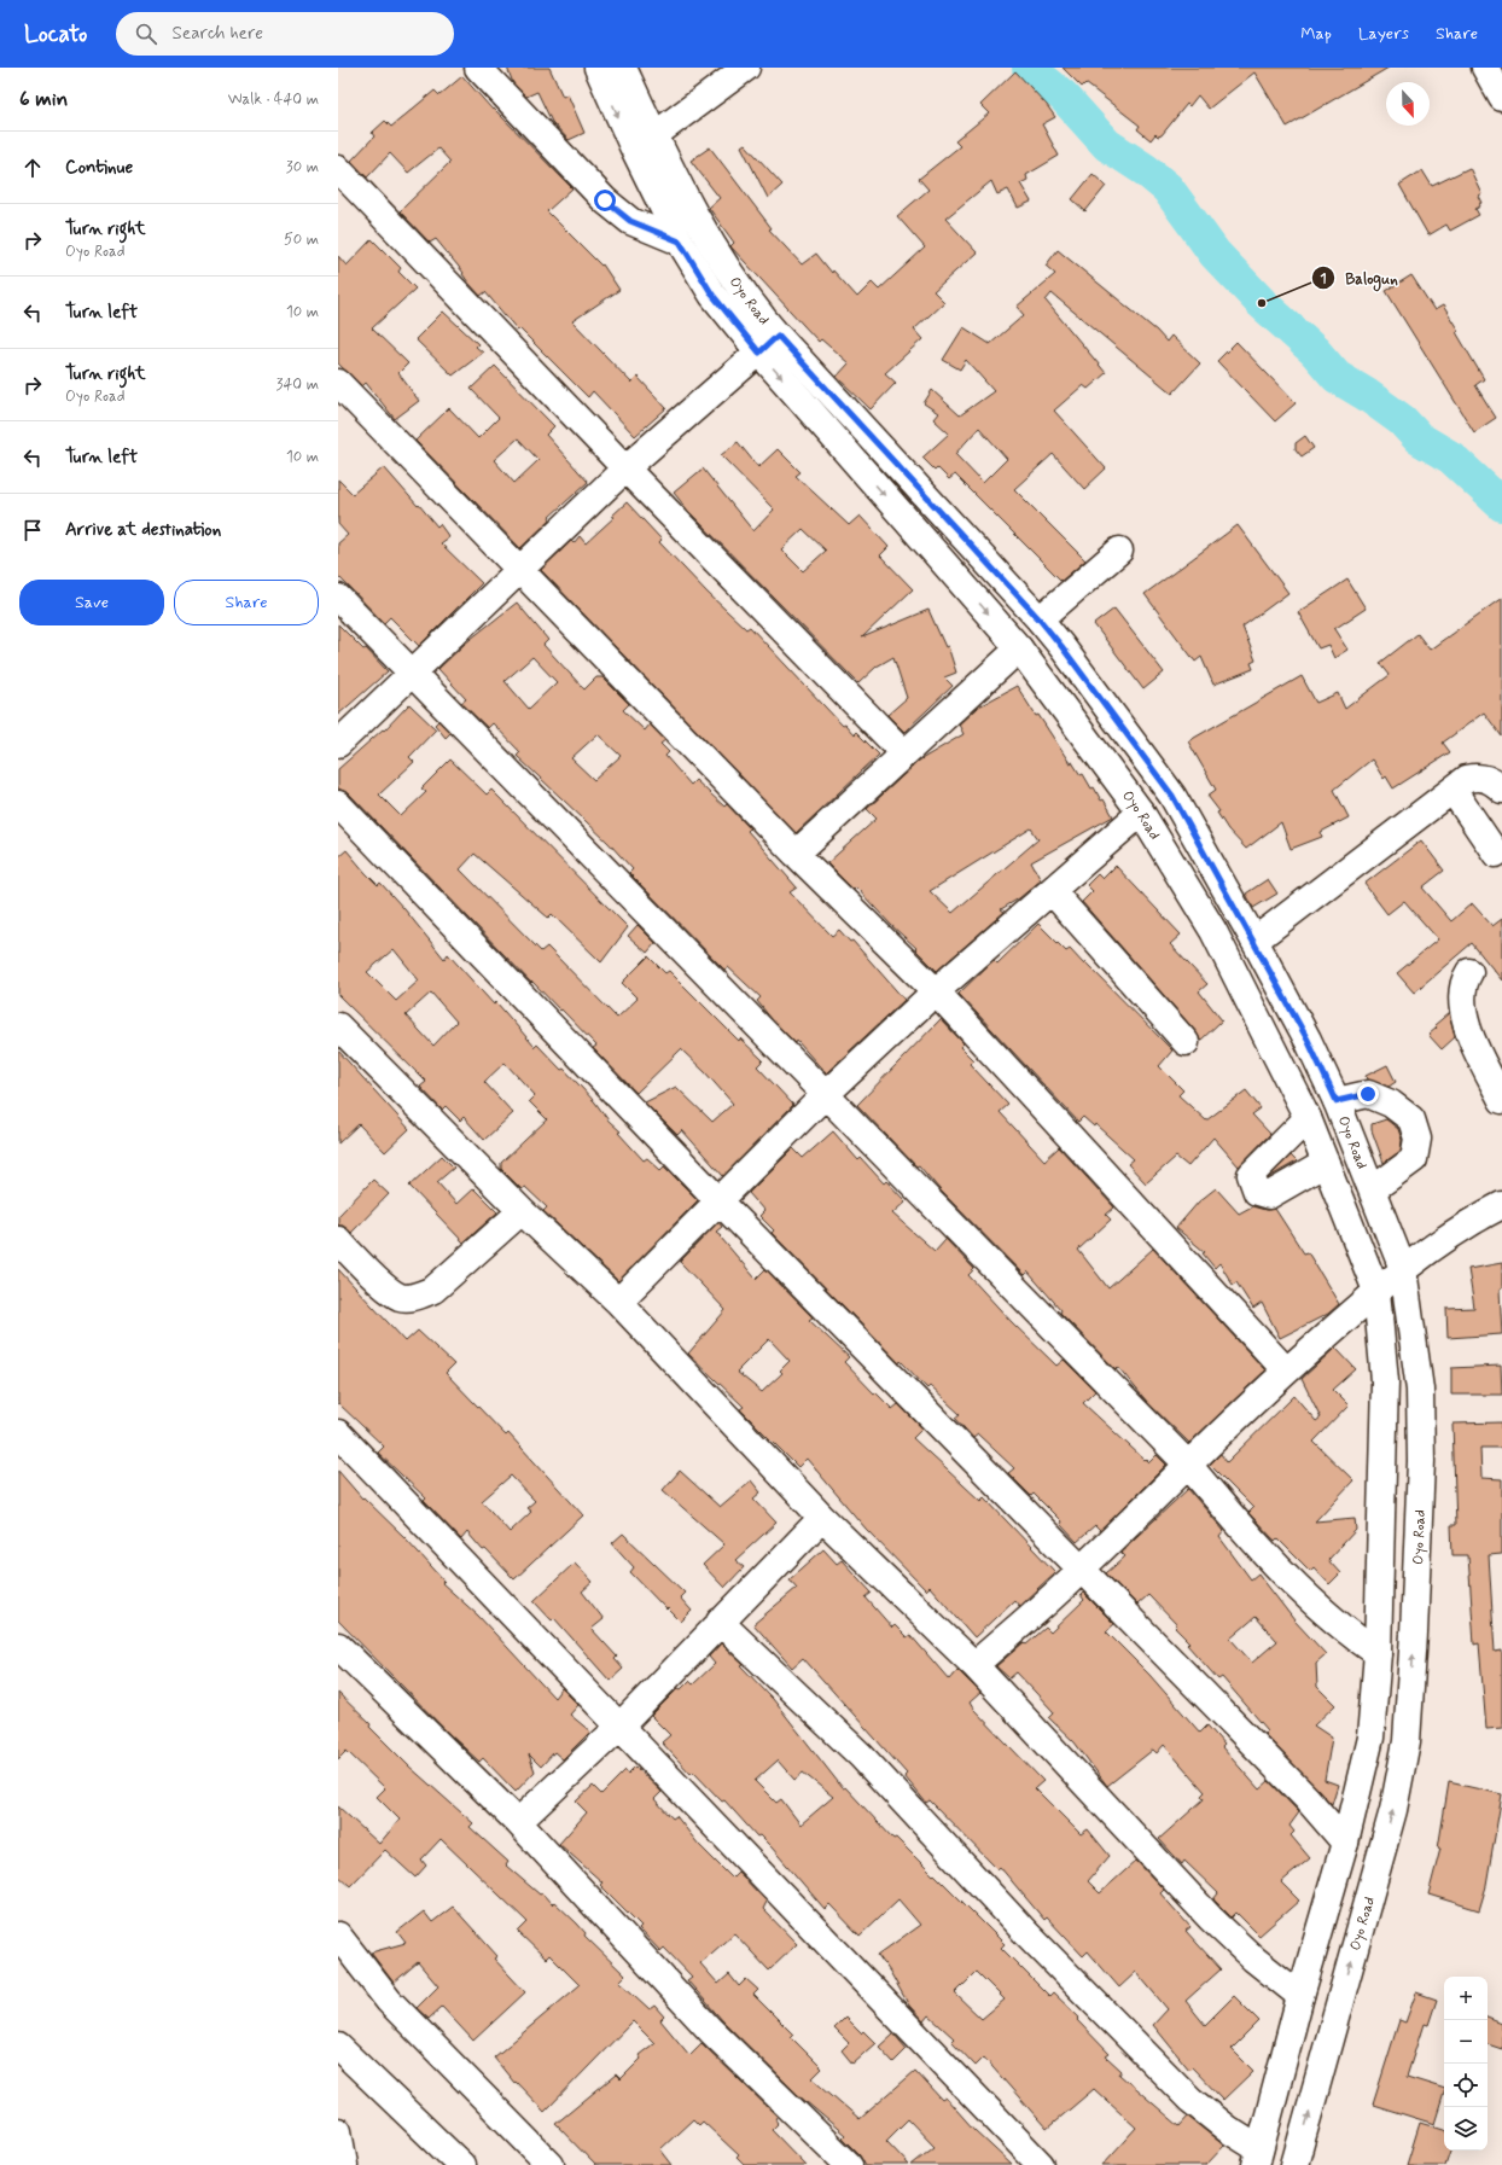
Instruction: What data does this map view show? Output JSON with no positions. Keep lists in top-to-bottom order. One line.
{"streets":{"street":["Oyo Road"]},"places":["Balogun"],"north":"bottom","page":{"header":"Locato","search":"Search here","nav":["Map","Layers","Share"],"heading":["6 min","Walk · 440 m"],"list":[["Continue","30 m"],["Turn right","Oyo Road","50 m"],["Turn left","10 m"],["Turn right","Oyo Road","340 m"],["Turn left","10 m"],"Arrive at destination"],"buttons":["Save","Share"],"map_buttons":["+","−"]}}
